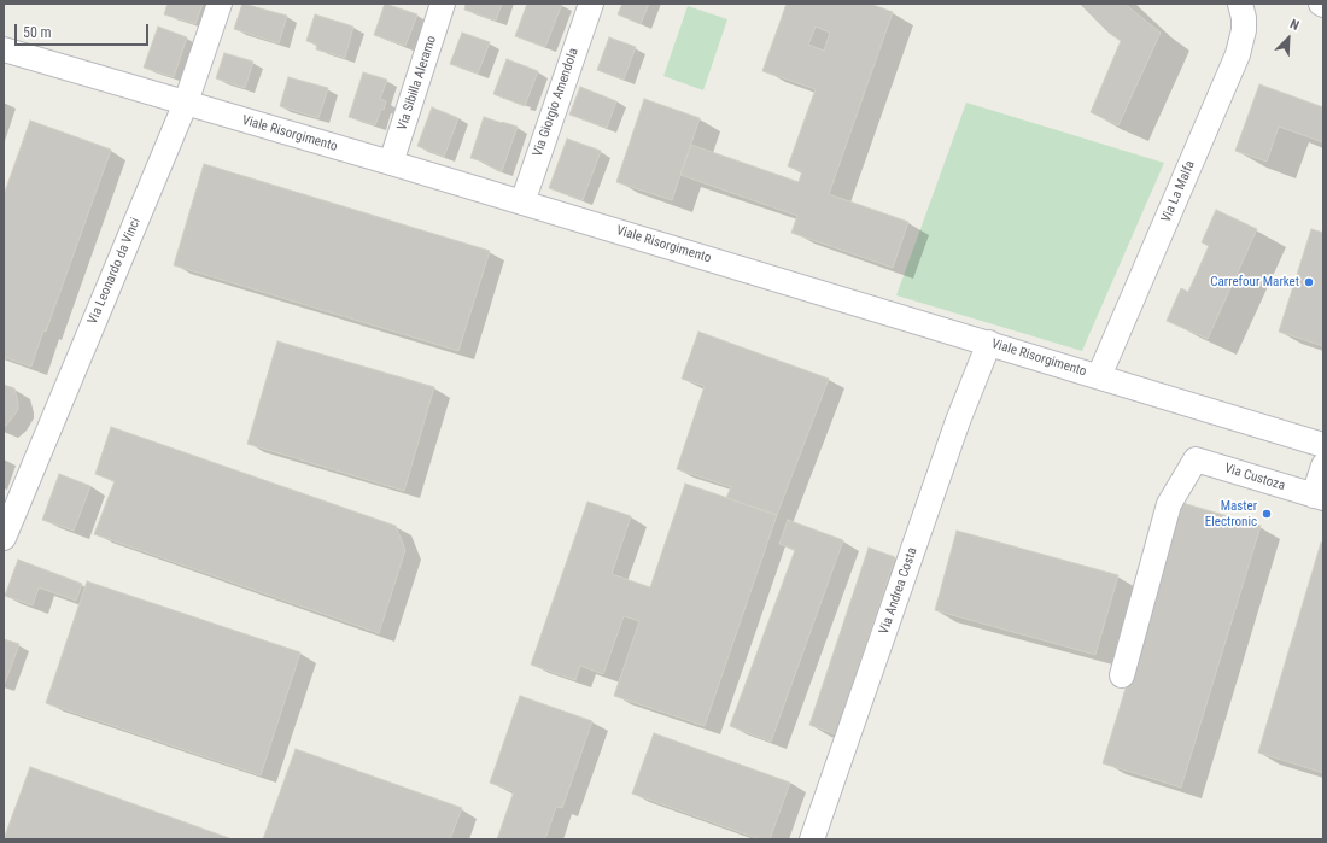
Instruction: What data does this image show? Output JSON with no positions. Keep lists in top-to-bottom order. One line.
{"streets":{"street":["Via Sibilla Aleramo","Via Giorgio Amendola","Viale Risorgimento","Via La Malfa","Via Leonardo da Vinci","Via Custoza","Via Andrea Costa"]},"crossings":[["Via Sibilla Aleramo","Viale Risorgimento"],["Via Giorgio Amendola","Viale Risorgimento"],["Viale Risorgimento","Via La Malfa"],["Viale Risorgimento","Via Leonardo da Vinci"],["Viale Risorgimento","Via Andrea Costa"]],"places":["Carrefour Market","Master Electronic"],"scale_bar":"50 m","north":"top right"}
